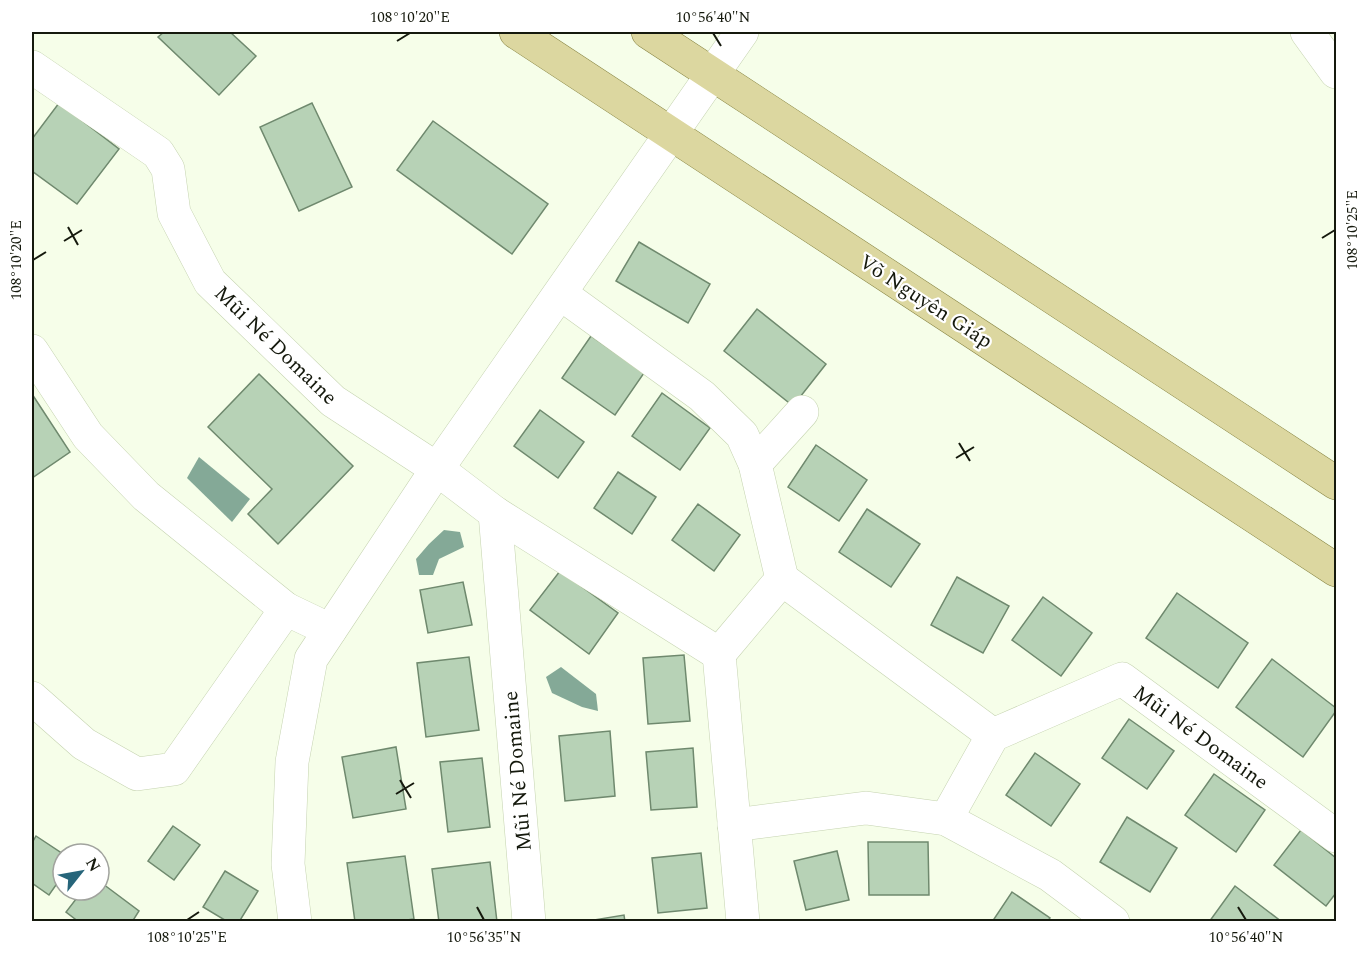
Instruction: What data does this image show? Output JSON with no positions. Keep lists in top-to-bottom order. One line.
{"streets":{"main road":["Võ Nguyên Giáp"],"street":["Mũi Né Domaine"]},"north":"top right","coordinates":["108°10'20\"E","10°56'40\"N","108°10'25\"E","10°56'35\"N"]}
